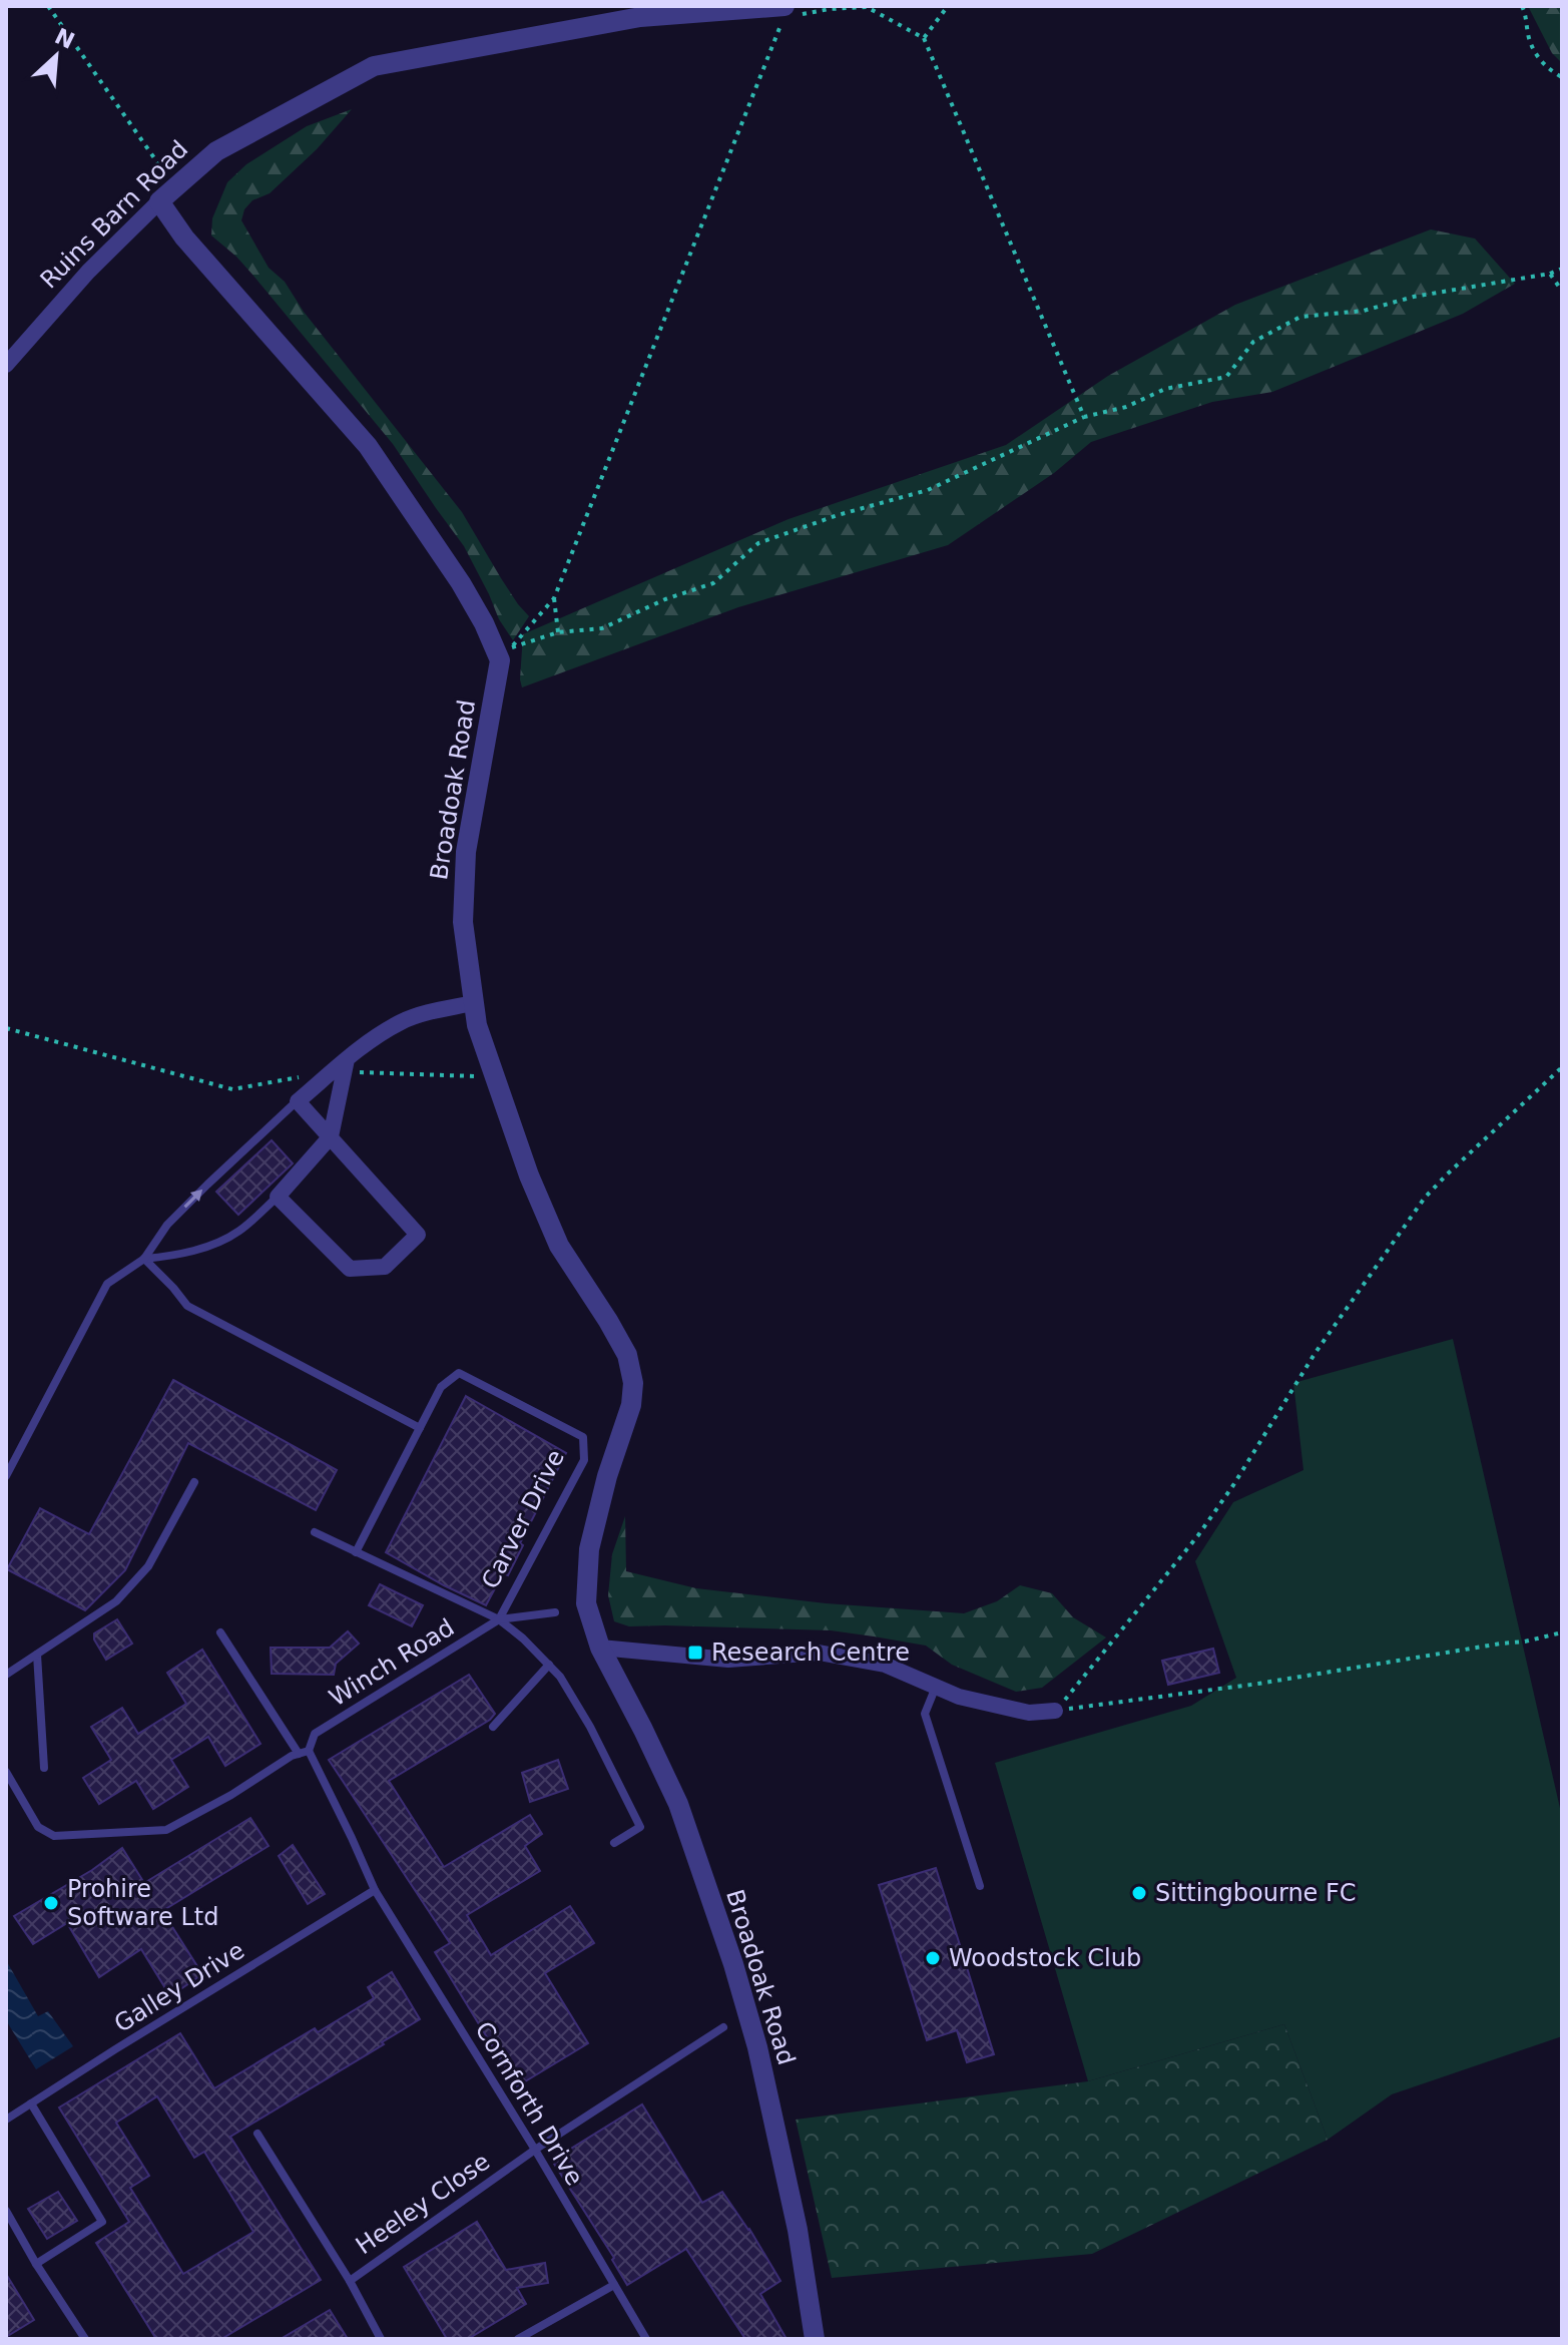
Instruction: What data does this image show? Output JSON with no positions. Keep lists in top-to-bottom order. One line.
{"streets":{"street":["Ruins Barn Road","Broadoak Road"],"lane":["Carver Drive","Winch Road","Galley Drive","Cornforth Drive","Heeley Close"]},"crossings":[["Carver Drive","Winch Road"],["Winch Road","Cornforth Drive"],["Galley Drive","Cornforth Drive"],["Cornforth Drive","Heeley Close"]],"places":{"transit":["Research Centre"],"other":["Sittingbourne FC","Prohire Software Ltd","Woodstock Club"]},"north":"top right"}
